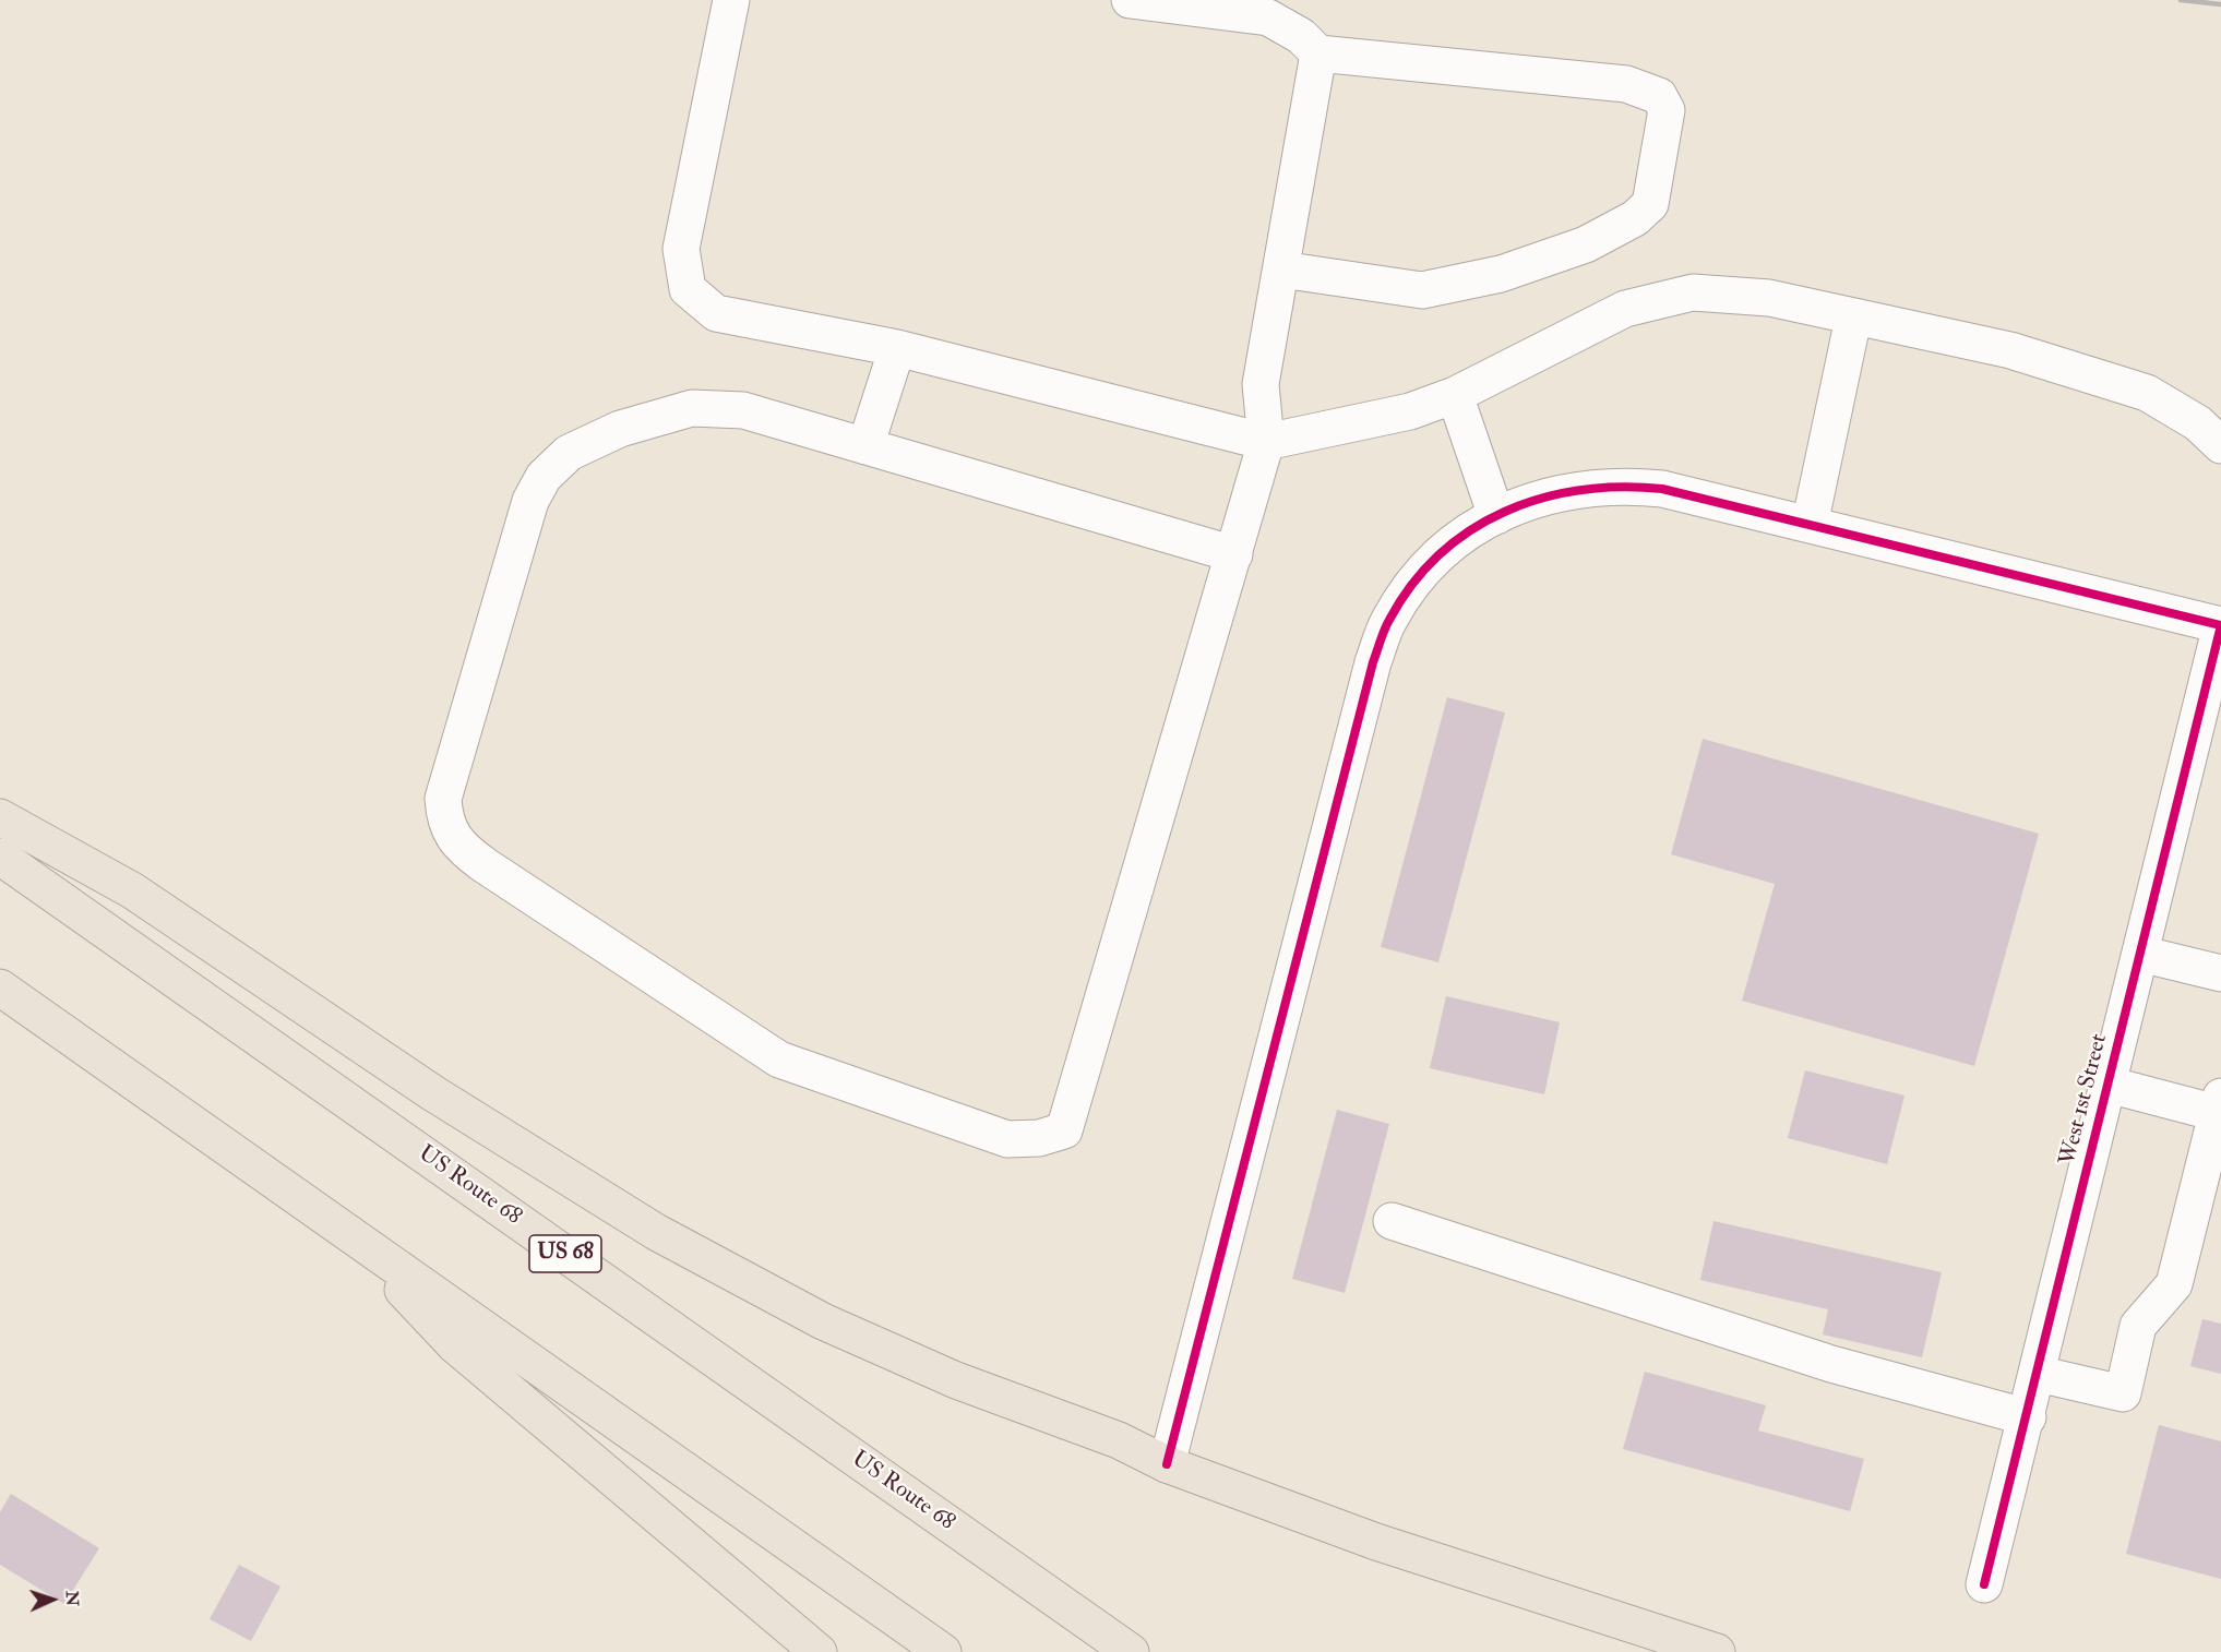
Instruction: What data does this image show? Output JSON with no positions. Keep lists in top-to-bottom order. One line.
{"streets":{"main road":["US Route 68","US 68"],"street":["West 1st Street"]},"north":"right"}
